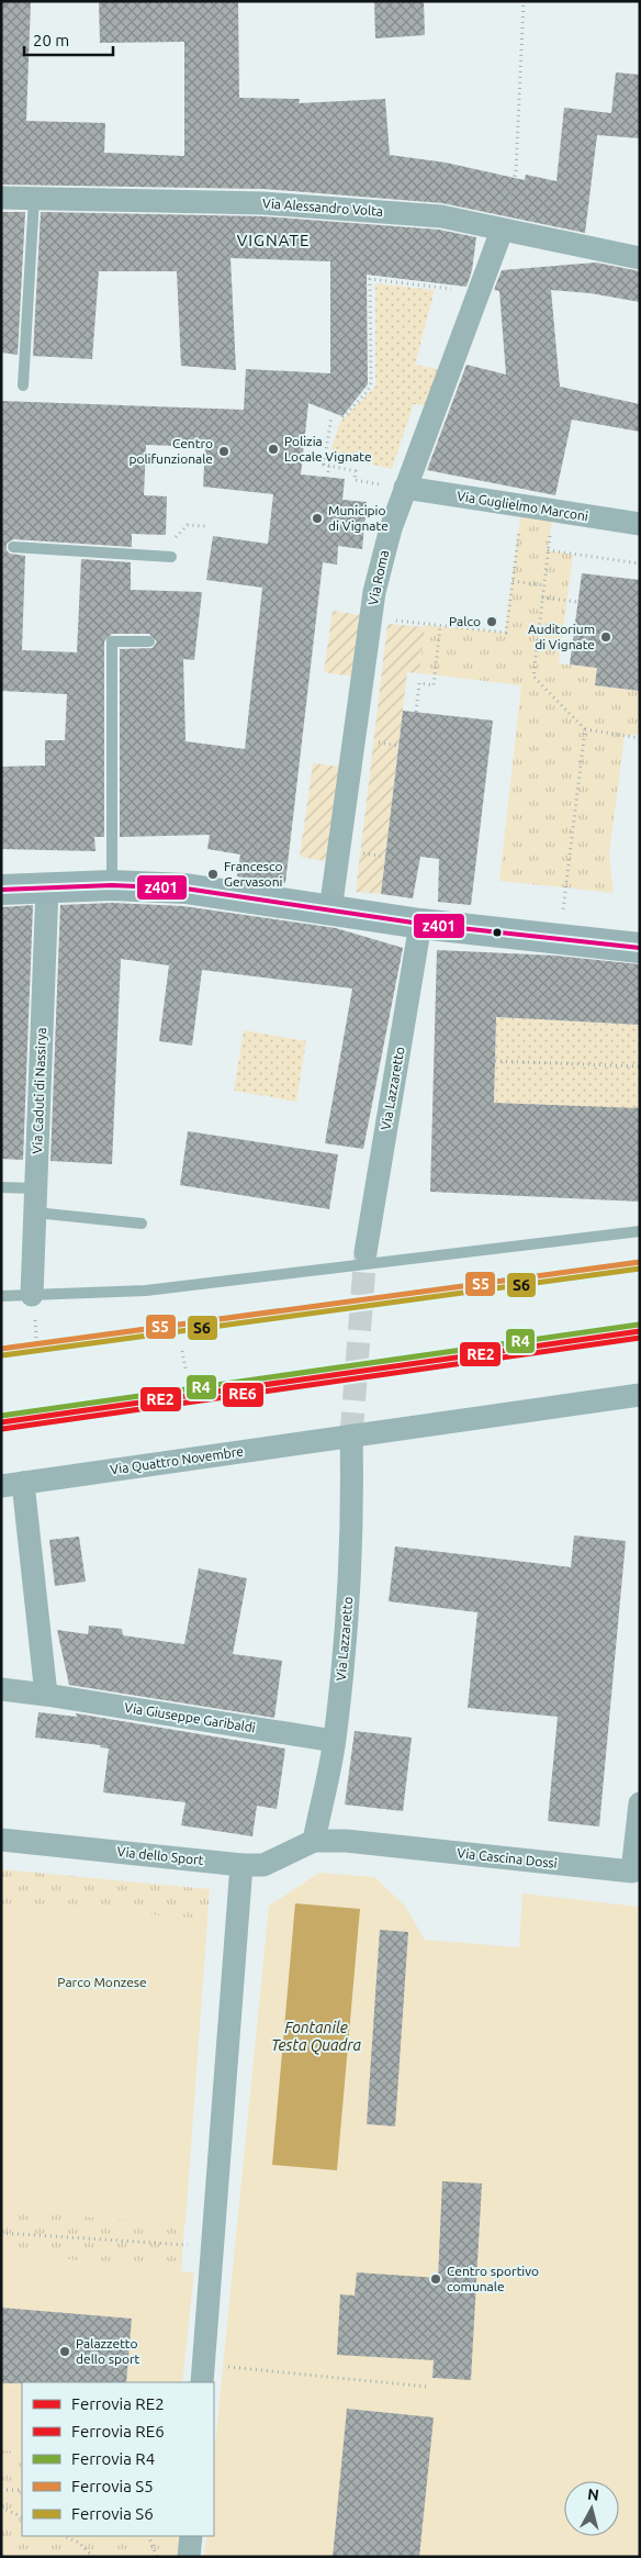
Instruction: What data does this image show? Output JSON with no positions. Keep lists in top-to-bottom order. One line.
{"streets":{"street":["Via Alessandro Volta","Via Guglielmo Marconi","Via Roma","Via Lazzaretto","Via Caduti di Nassirya","Via Quattro Novembre","Via Giuseppe Garibaldi","Via dello Sport","Via Cascina Dossi"]},"crossings":[["Via Alessandro Volta","Via Roma"],["Via Guglielmo Marconi","Via Roma"],["Via Lazzaretto","Via Quattro Novembre"],["Via Lazzaretto","Via Giuseppe Garibaldi"],["Via Lazzaretto","Via dello Sport"],["Via Lazzaretto","Via Cascina Dossi"],["Via dello Sport","Via Cascina Dossi"]],"districts":["VIGNATE"],"water":["Fontanile Testa Quadra"],"parks":["Parco Monzese"],"places":["Polizia Locale Vignate","Centro polifunzionale","Municipio di Vignate","Palco","Auditorium di Vignate","Francesco Gervasoni","Centro sportivo comunale","Palazzetto dello sport"],"lines":["transit line z401","rail line S5","rail line S6","rail line R4","rail line RE2","rail line RE6"],"legend":["Ferrovia RE2","Ferrovia RE6","Ferrovia R4","Ferrovia S5","Ferrovia S6"],"scale_bar":"20 m","north":"top"}
